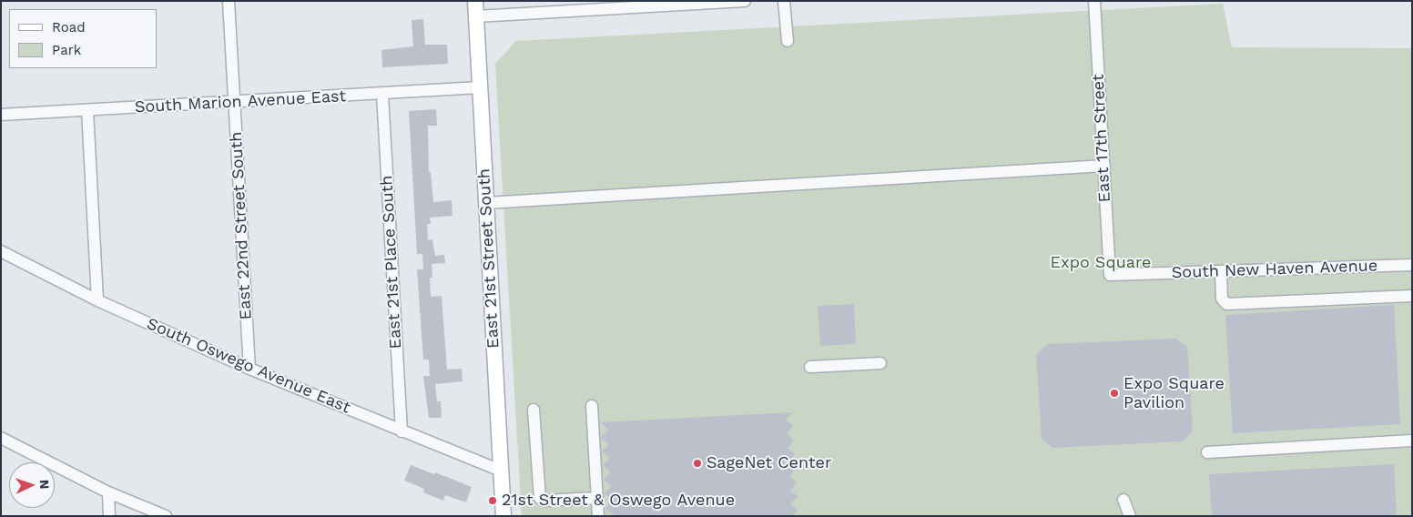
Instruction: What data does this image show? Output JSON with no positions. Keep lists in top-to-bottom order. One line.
{"streets":{"main road":["East 21st Street South"],"street":["South Marion Avenue East","East 17th Street","East 22nd Street South","East 21st Place South","South New Haven Avenue","South Oswego Avenue East"]},"crossings":[["South Marion Avenue East","East 22nd Street South"],["South Marion Avenue East","East 21st Street South"],["South Marion Avenue East","East 21st Place South"],["East 17th Street","South New Haven Avenue"],["East 22nd Street South","South Oswego Avenue East"],["East 21st Street South","South Oswego Avenue East"],["East 21st Place South","South Oswego Avenue East"]],"parks":["Expo Square"],"places":["Expo Square Pavilion","SageNet Center","21st Street & Oswego Avenue"],"legend":["Road","Park"],"north":"right"}
